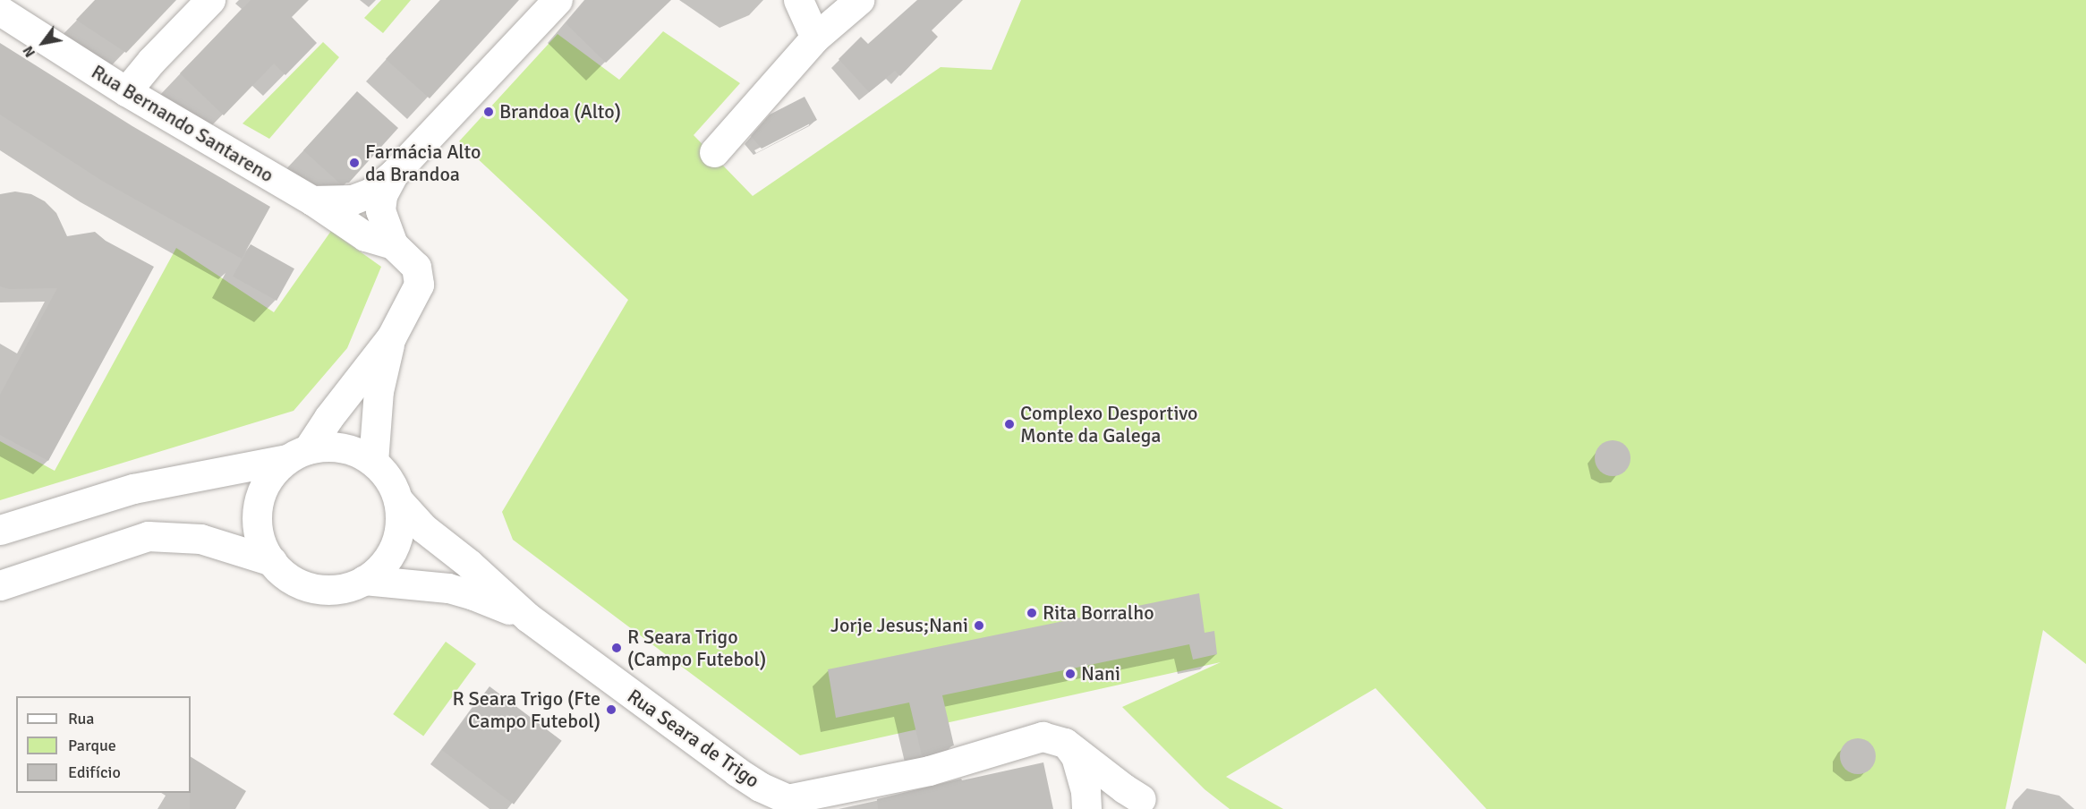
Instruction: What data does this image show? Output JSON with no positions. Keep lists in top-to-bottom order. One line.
{"streets":{"street":["Rua Bernando Santareno","Rua Seara de Trigo"]},"places":["Brandoa (Alto)","Farmácia Alto da Brandoa","Complexo Desportivo Monte da Galega","Rita Borralho","Jorje Jesus;Nani","R Seara Trigo (Campo Futebol)","Nani","R Seara Trigo (Fte Campo Futebol)"],"legend":["Rua","Parque","Edifício"],"north":"bottom left"}
